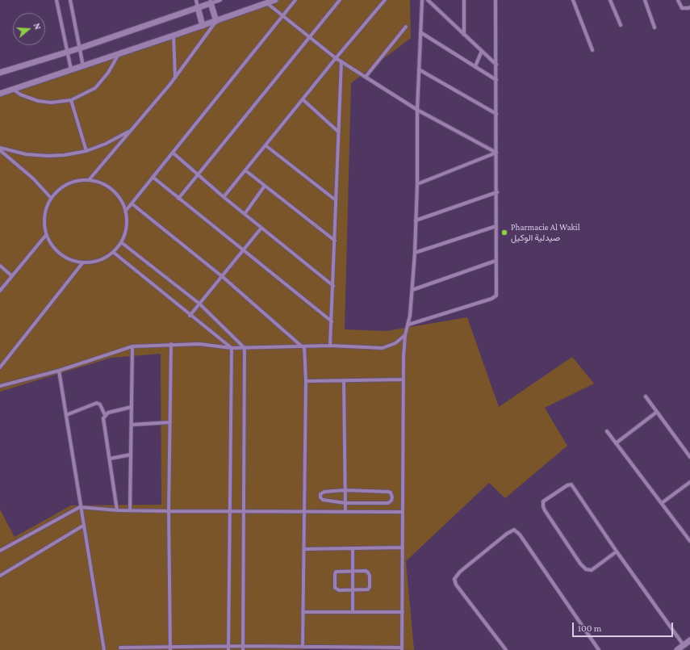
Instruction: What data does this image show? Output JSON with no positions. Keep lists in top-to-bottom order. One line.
{"places":["Pharmacie Al Wakil صيدلية الوكيل"],"scale_bar":"100 m","north":"right"}
